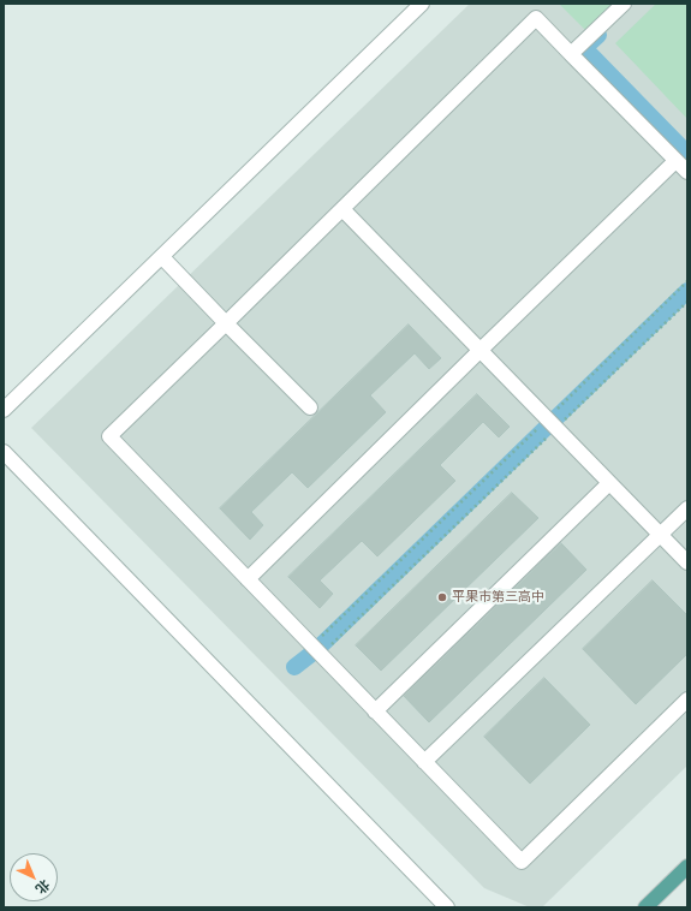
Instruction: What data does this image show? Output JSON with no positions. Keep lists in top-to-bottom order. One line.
{"places":["平果市第三高中"],"north":"bottom right"}
